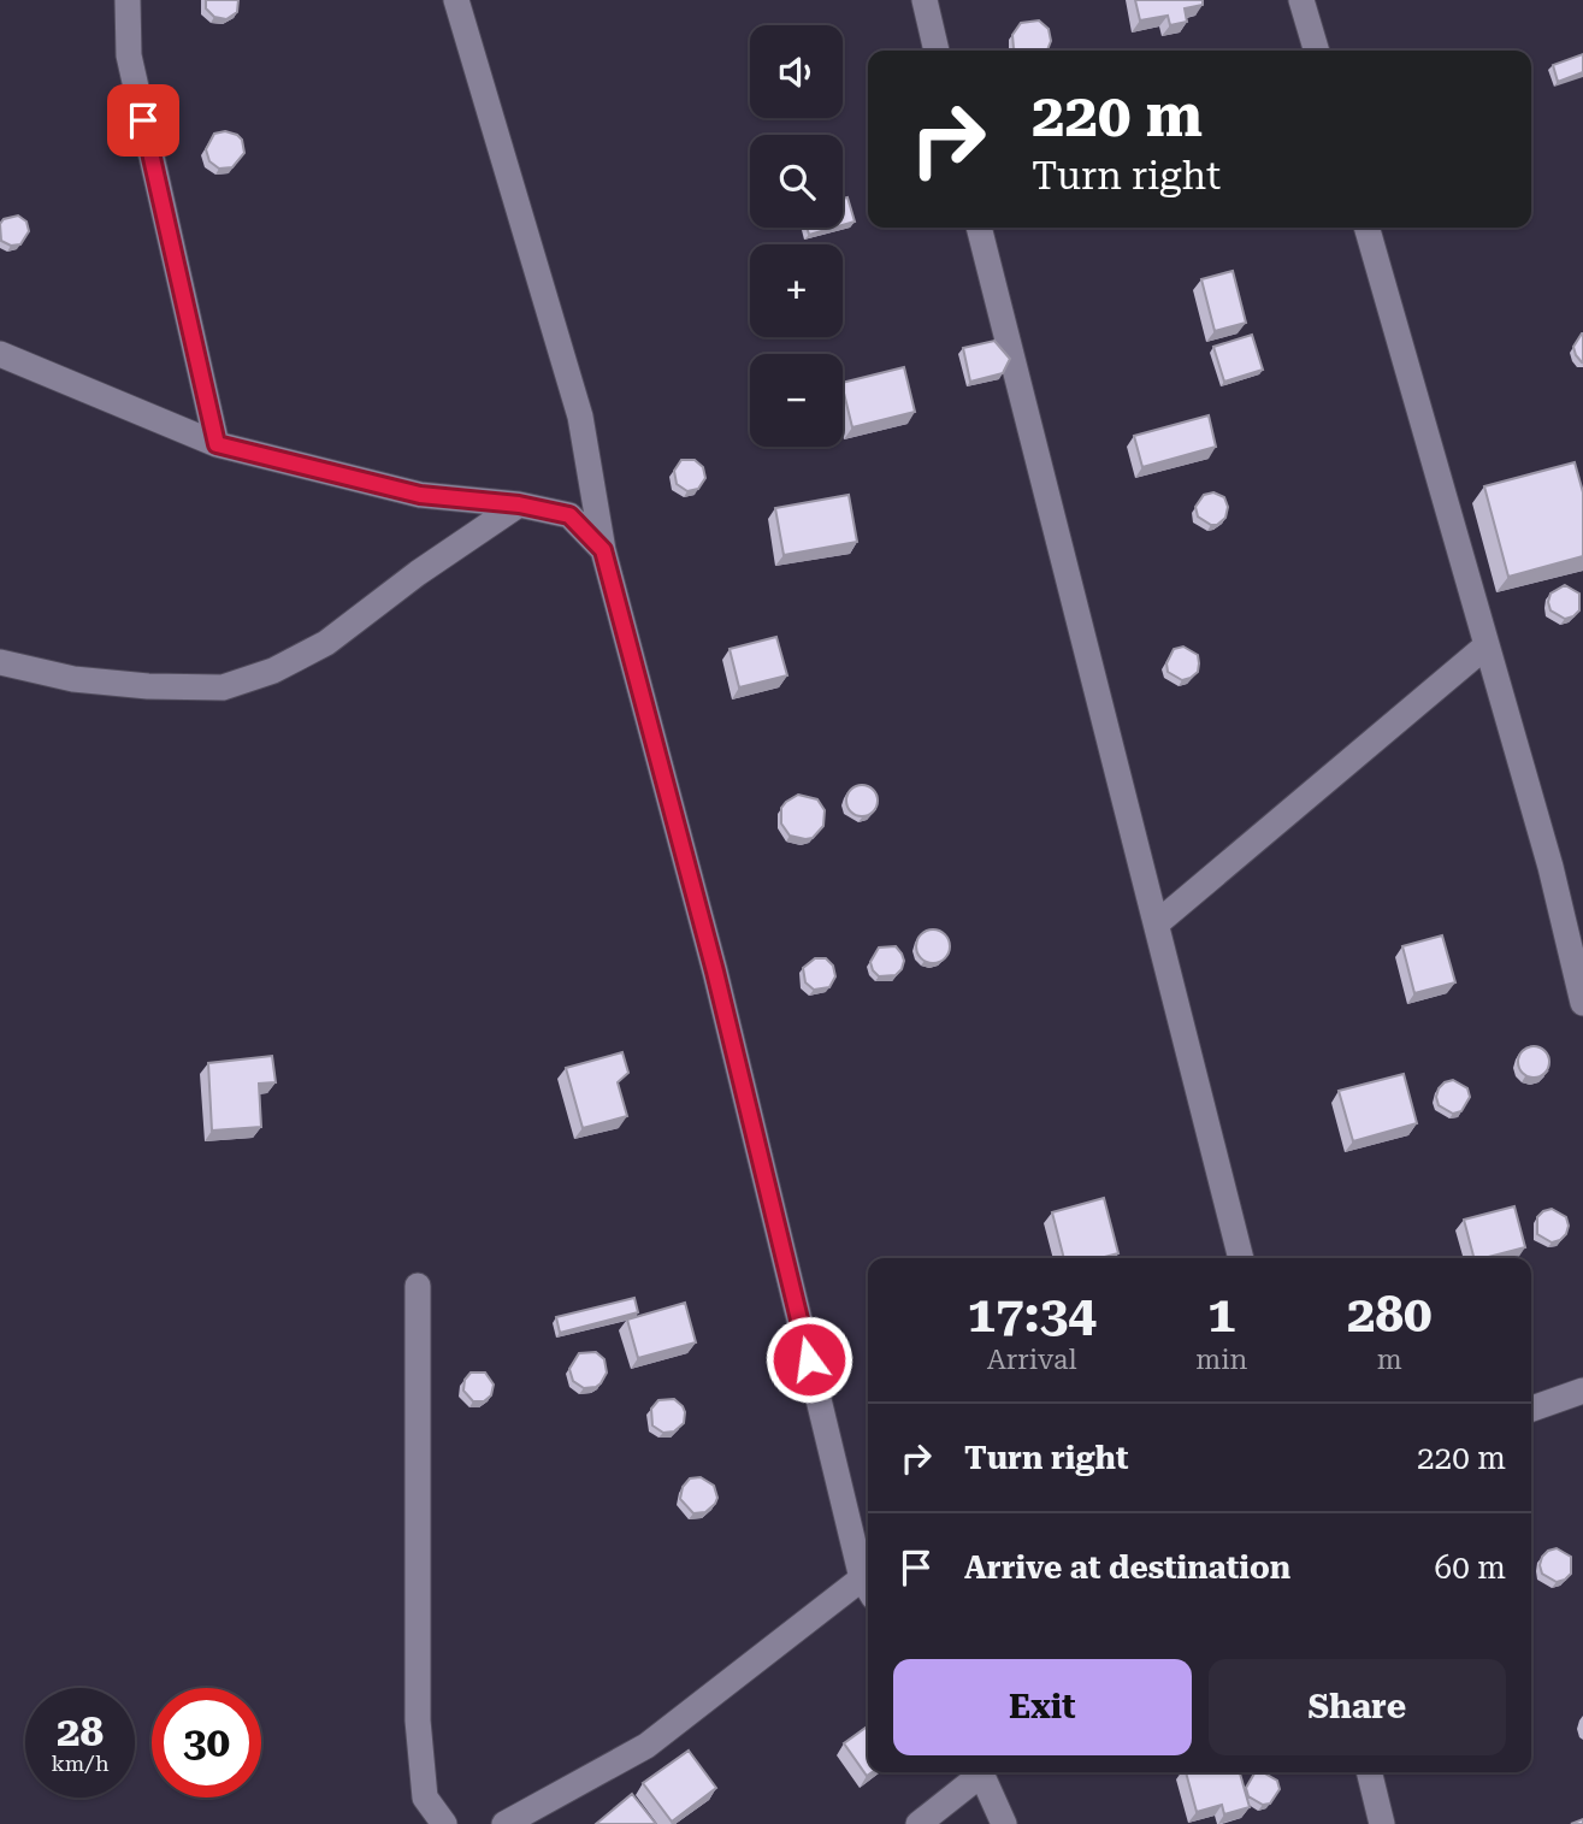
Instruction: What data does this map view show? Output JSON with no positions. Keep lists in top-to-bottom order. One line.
{"page":{"map_buttons":["+","−"],"turn":["220 m","Turn right"],"eta":["17:34","Arrival","1","min","280","m"],"list":[{"name":"Turn right","value":"220 m"},{"name":"Arrive at destination","value":"60 m"}],"buttons":["Exit","Share"],"speed":"28 km/h","limit":"30"}}
